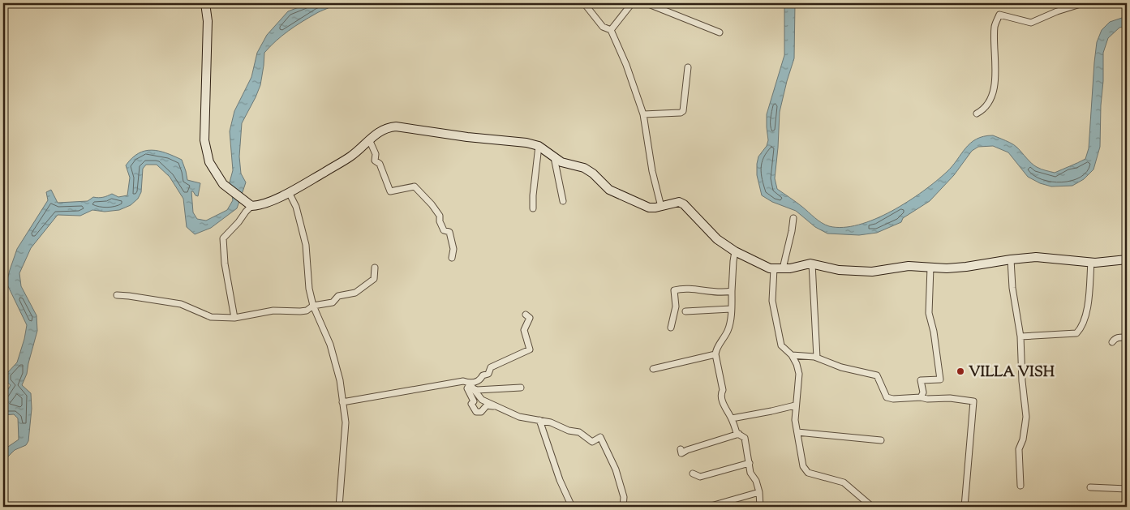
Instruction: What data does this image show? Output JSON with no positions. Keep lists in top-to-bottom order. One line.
{"places":["VILLA VISH"]}
